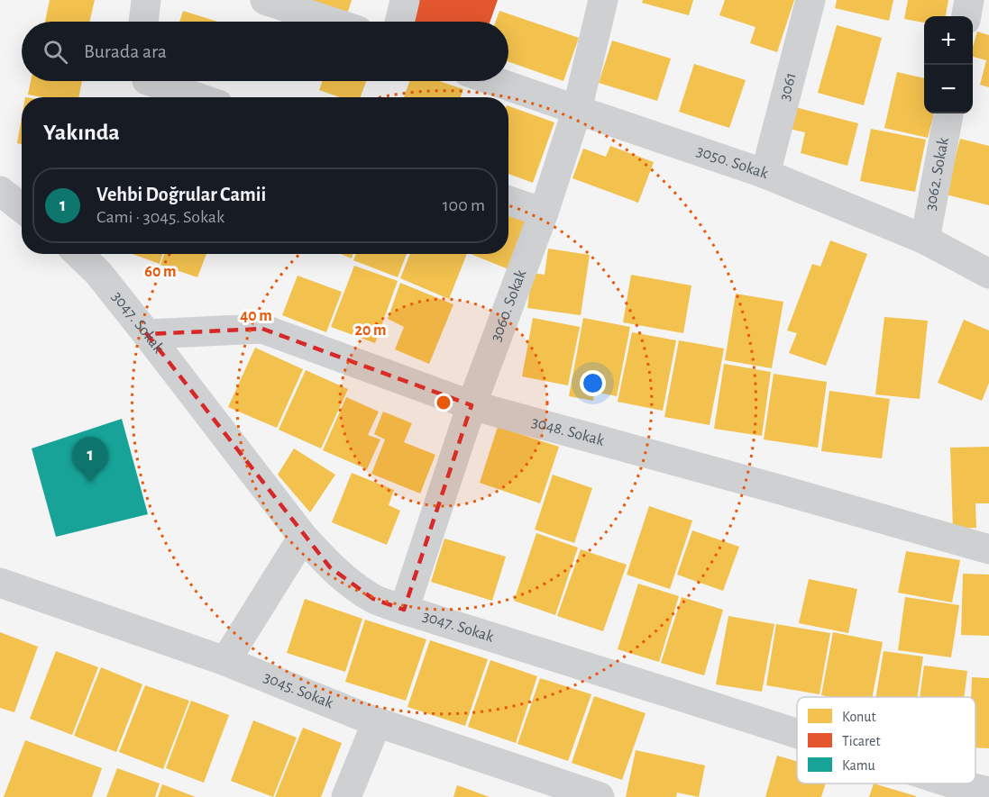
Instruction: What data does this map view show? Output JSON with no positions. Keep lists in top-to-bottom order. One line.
{"streets":{"street":["3061","3050. Sokak","3062. Sokak","3060. Sokak","3047. Sokak","3048. Sokak","3045. Sokak"]},"crossings":[["3061","3050. Sokak"],["3050. Sokak","3062. Sokak"],["3050. Sokak","3060. Sokak"],["3060. Sokak","3047. Sokak"],["3060. Sokak","3048. Sokak"],["3047. Sokak","3048. Sokak"]],"legend":["Konut","Ticaret","Kamu"],"page":{"map_buttons":["+","−"],"search":"Burada ara","heading":"Yakında","list":[{"mark":"1","name":"Vehbi Doğrular Camii","note":"Cami · 3045. Sokak","value":"100 m"}],"pins":"1"},"rings":["60 m","40 m","20 m"]}
